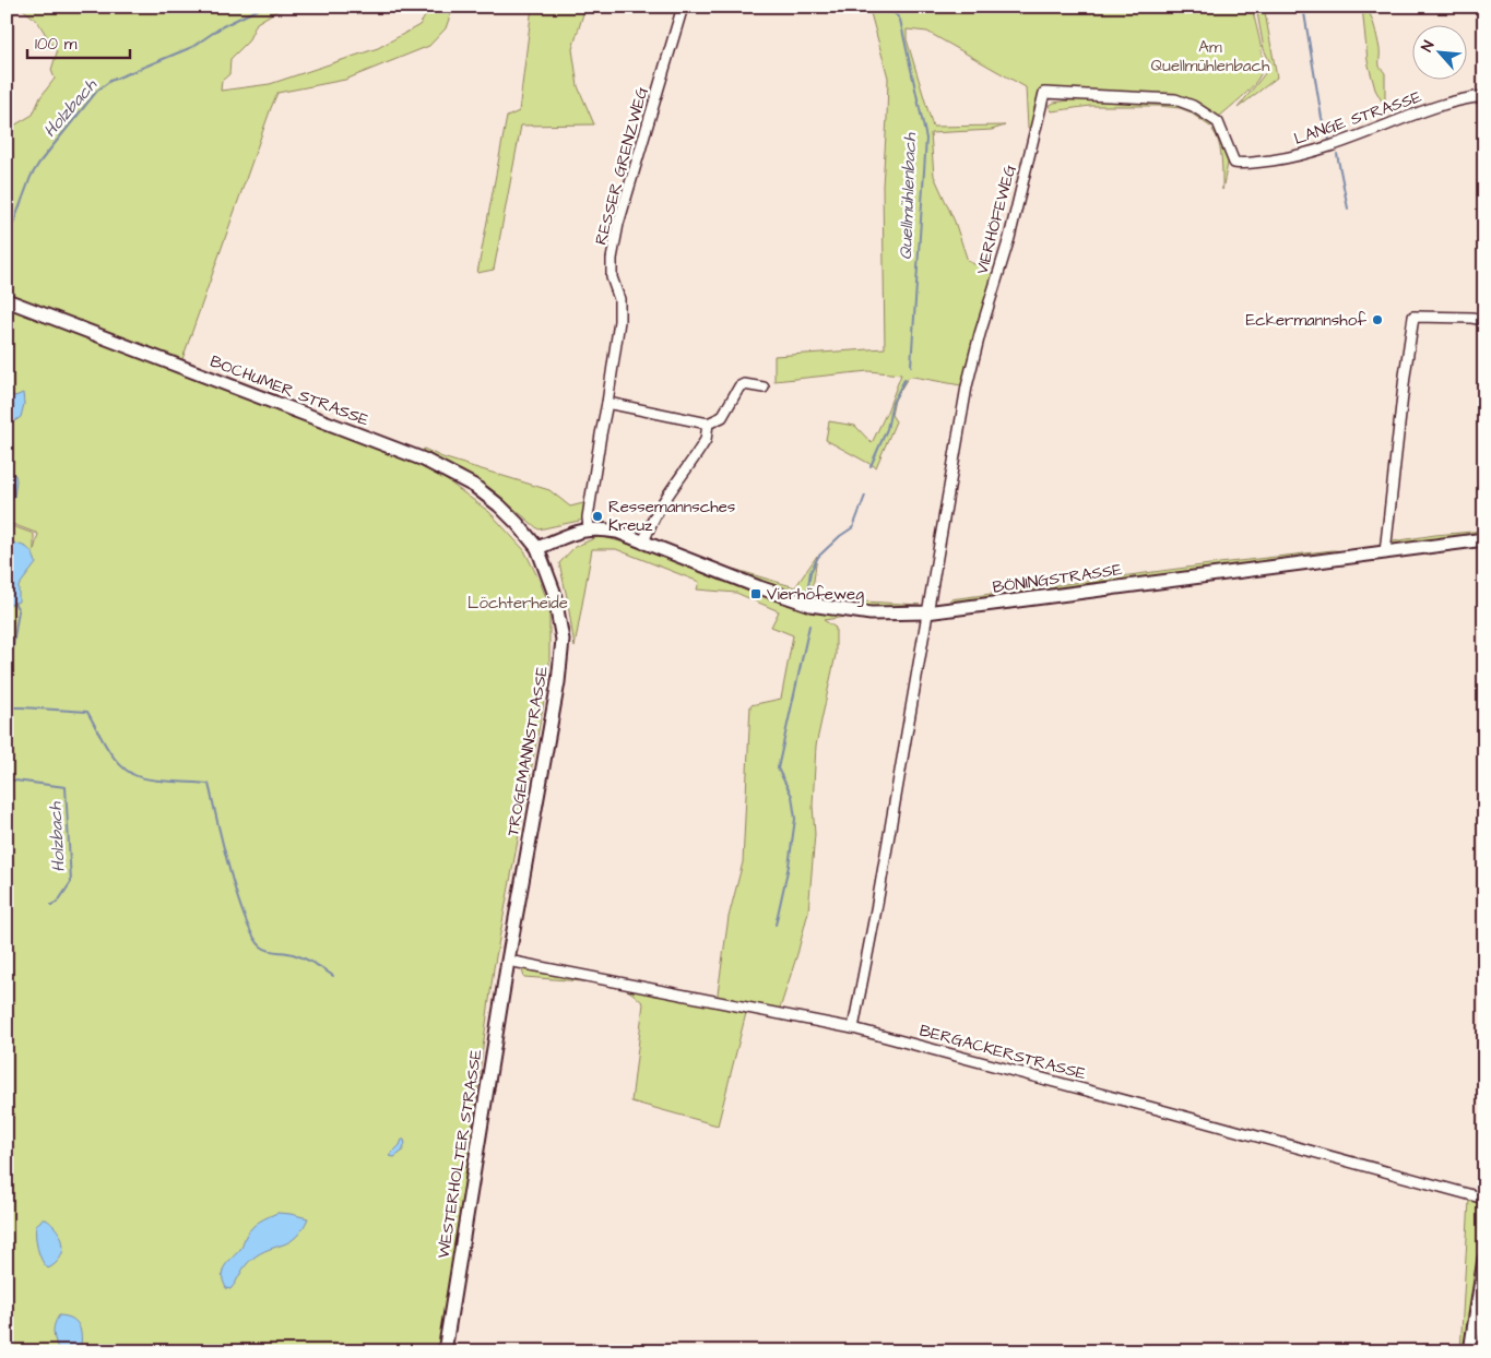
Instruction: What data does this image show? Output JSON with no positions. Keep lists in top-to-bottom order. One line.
{"streets":{"main road":["BOCHUMER STRASSE","BÖNINGSTRASSE","TROGEMANNSTRASSE","WESTERHOLTER STRASSE"],"street":["LANGE STRASSE","RESSER GRENZWEG","VIERHÖFEWEG","BERGACKERSTRASSE"]},"crossings":[["LANGE STRASSE","VIERHÖFEWEG"],["RESSER GRENZWEG","BÖNINGSTRASSE"],["VIERHÖFEWEG","BÖNINGSTRASSE"],["VIERHÖFEWEG","BERGACKERSTRASSE"],["BOCHUMER STRASSE","BÖNINGSTRASSE"],["BOCHUMER STRASSE","TROGEMANNSTRASSE"],["BÖNINGSTRASSE","TROGEMANNSTRASSE"],["TROGEMANNSTRASSE","BERGACKERSTRASSE"],["TROGEMANNSTRASSE","WESTERHOLTER STRASSE"],["BERGACKERSTRASSE","WESTERHOLTER STRASSE"]],"water":["Holzbach","Quellmühlenbach"],"parks":["Am Quellmühlenbach","Löchterheide"],"places":{"other":["Eckermannshof","Ressemannsches Kreuz"],"transit":["Vierhöfeweg"]},"scale_bar":"100 m","north":"top left"}
